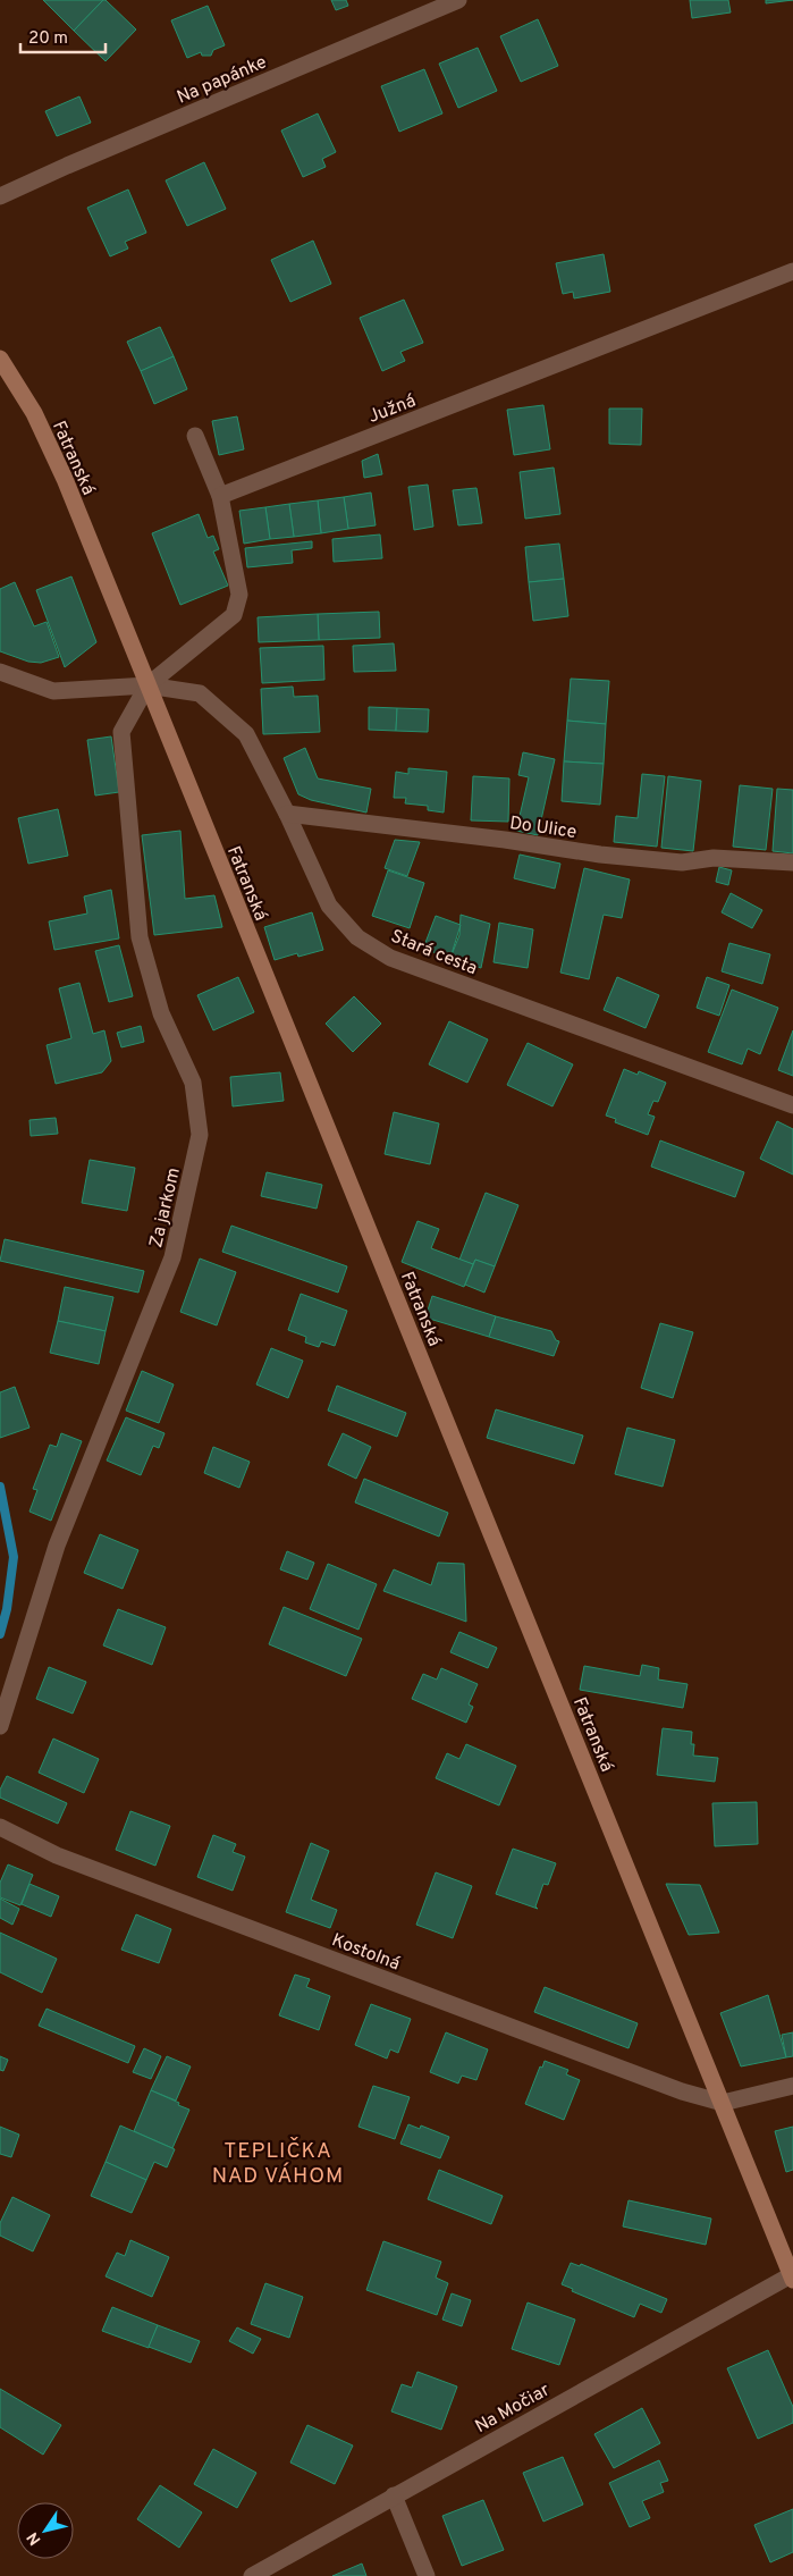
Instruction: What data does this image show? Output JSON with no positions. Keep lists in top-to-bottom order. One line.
{"streets":{"main road":["Fatranská"],"street":["Na papánke","Južná","Do Ulice","Stará cesta","Za jarkom","Kostolná","Na Močiar"]},"crossings":[["Fatranská","Stará cesta"],["Fatranská","Za jarkom"],["Fatranská","Kostolná"],["Fatranská","Na Močiar"],["Do Ulice","Stará cesta"],["Stará cesta","Za jarkom"]],"districts":["TEPLIČKA NAD VÁHOM"],"scale_bar":"20 m","north":"bottom left"}
